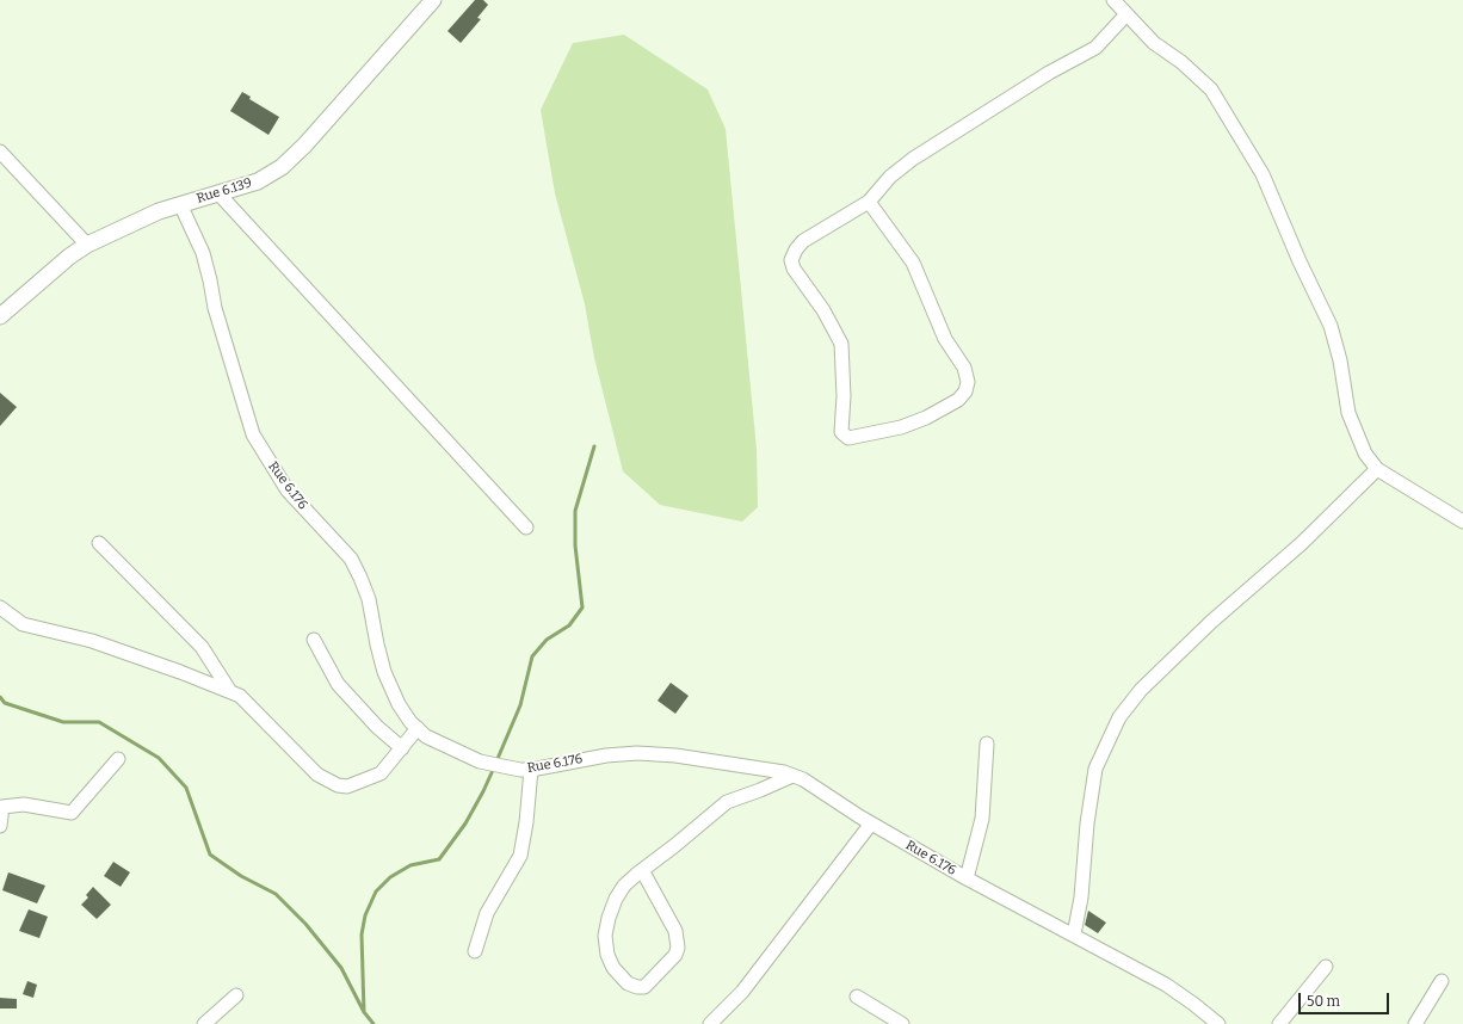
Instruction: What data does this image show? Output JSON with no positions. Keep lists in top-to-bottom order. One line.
{"streets":{"street":["Rue 6.139","Rue 6.176"]},"crossings":[["Rue 6.139","Rue 6.176"]],"scale_bar":"50 m"}
